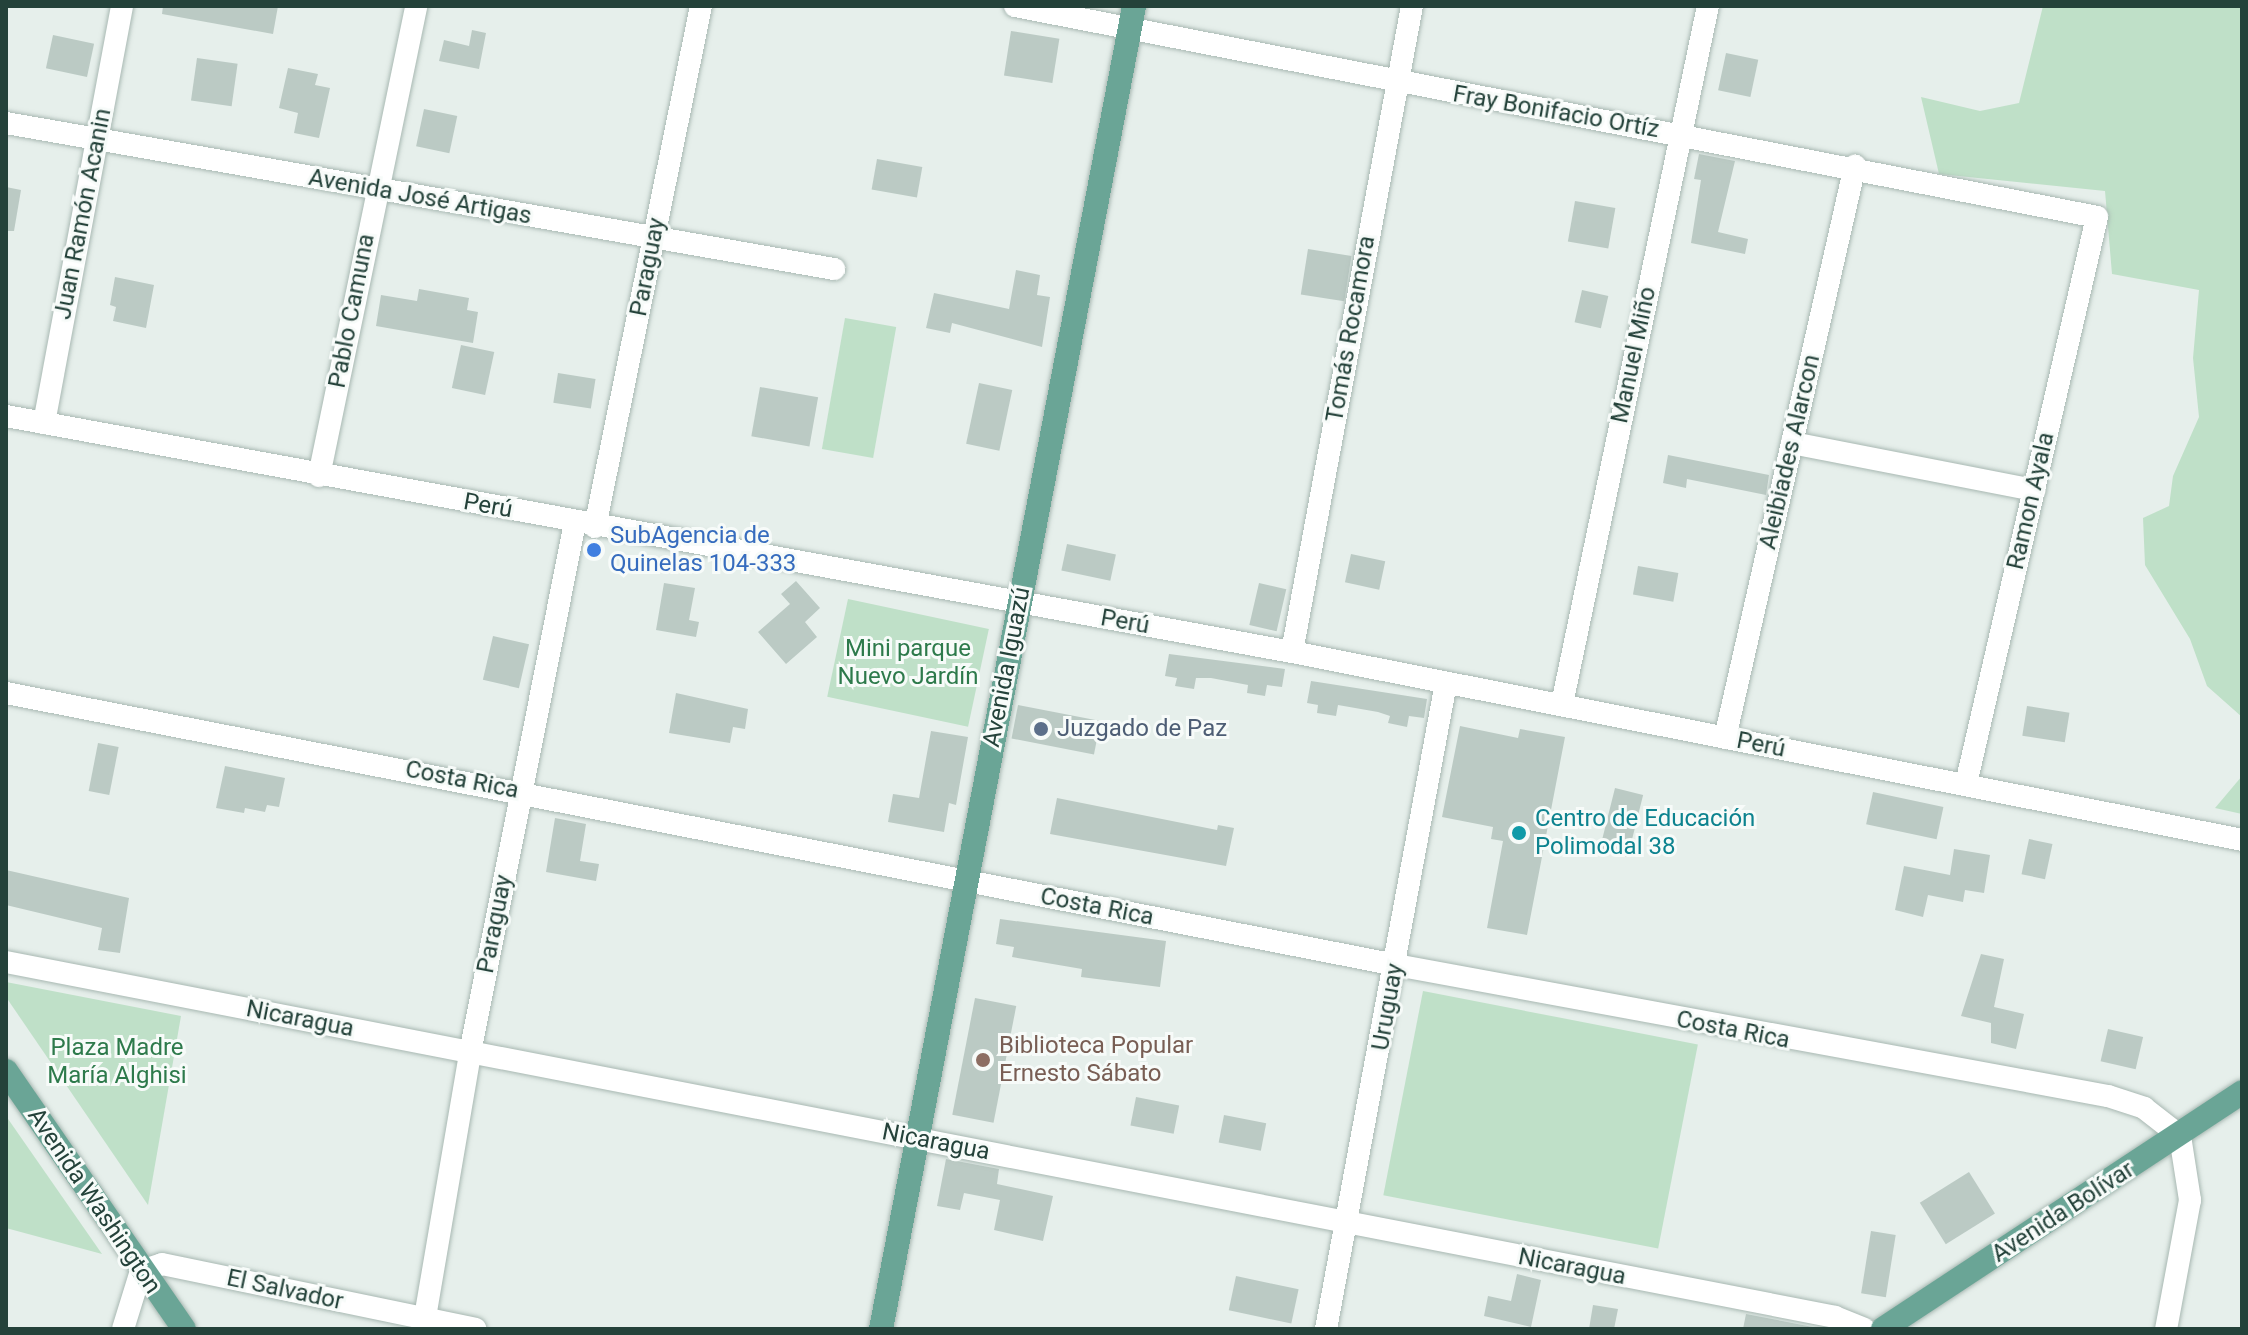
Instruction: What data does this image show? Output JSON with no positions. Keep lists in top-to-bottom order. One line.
{"streets":{"main road":["Avenida Iguazú","Avenida Washington","Avenida Bolívar"],"street":["Fray Bonifacio Ortíz","Avenida José Artigas","Juan Ramón Acanin","Paraguay","Pablo Camuna","Tomás Rocamora","Manuel Miño","Aleibiades Alarcon","Ramon Ayala","Perú","Costa Rica","Uruguay","Nicaragua","El Salvador"]},"crossings":[["Fray Bonifacio Ortíz","Tomás Rocamora"],["Fray Bonifacio Ortíz","Manuel Miño"],["Fray Bonifacio Ortíz","Aleibiades Alarcon"],["Fray Bonifacio Ortíz","Ramon Ayala"],["Fray Bonifacio Ortíz","Avenida Iguazú"],["Avenida José Artigas","Juan Ramón Acanin"],["Avenida José Artigas","Paraguay"],["Avenida José Artigas","Pablo Camuna"],["Juan Ramón Acanin","Perú"],["Paraguay","Perú"],["Paraguay","Costa Rica"],["Paraguay","Nicaragua"],["Paraguay","El Salvador"],["Pablo Camuna","Perú"],["Tomás Rocamora","Perú"],["Manuel Miño","Perú"],["Aleibiades Alarcon","Perú"],["Ramon Ayala","Perú"],["Perú","Avenida Iguazú"],["Perú","Uruguay"],["Avenida Iguazú","Costa Rica"],["Avenida Iguazú","Nicaragua"],["Costa Rica","Uruguay"],["Costa Rica","Avenida Bolívar"],["Uruguay","Nicaragua"],["Avenida Washington","El Salvador"]],"parks":["Mini parque Nuevo Jardín","Plaza Madre María Alghisi"],"places":["SubAgencia de Quinelas 104-333","Juzgado de Paz","Centro de Educación Polimodal 38","Biblioteca Popular Ernesto Sábato"]}
